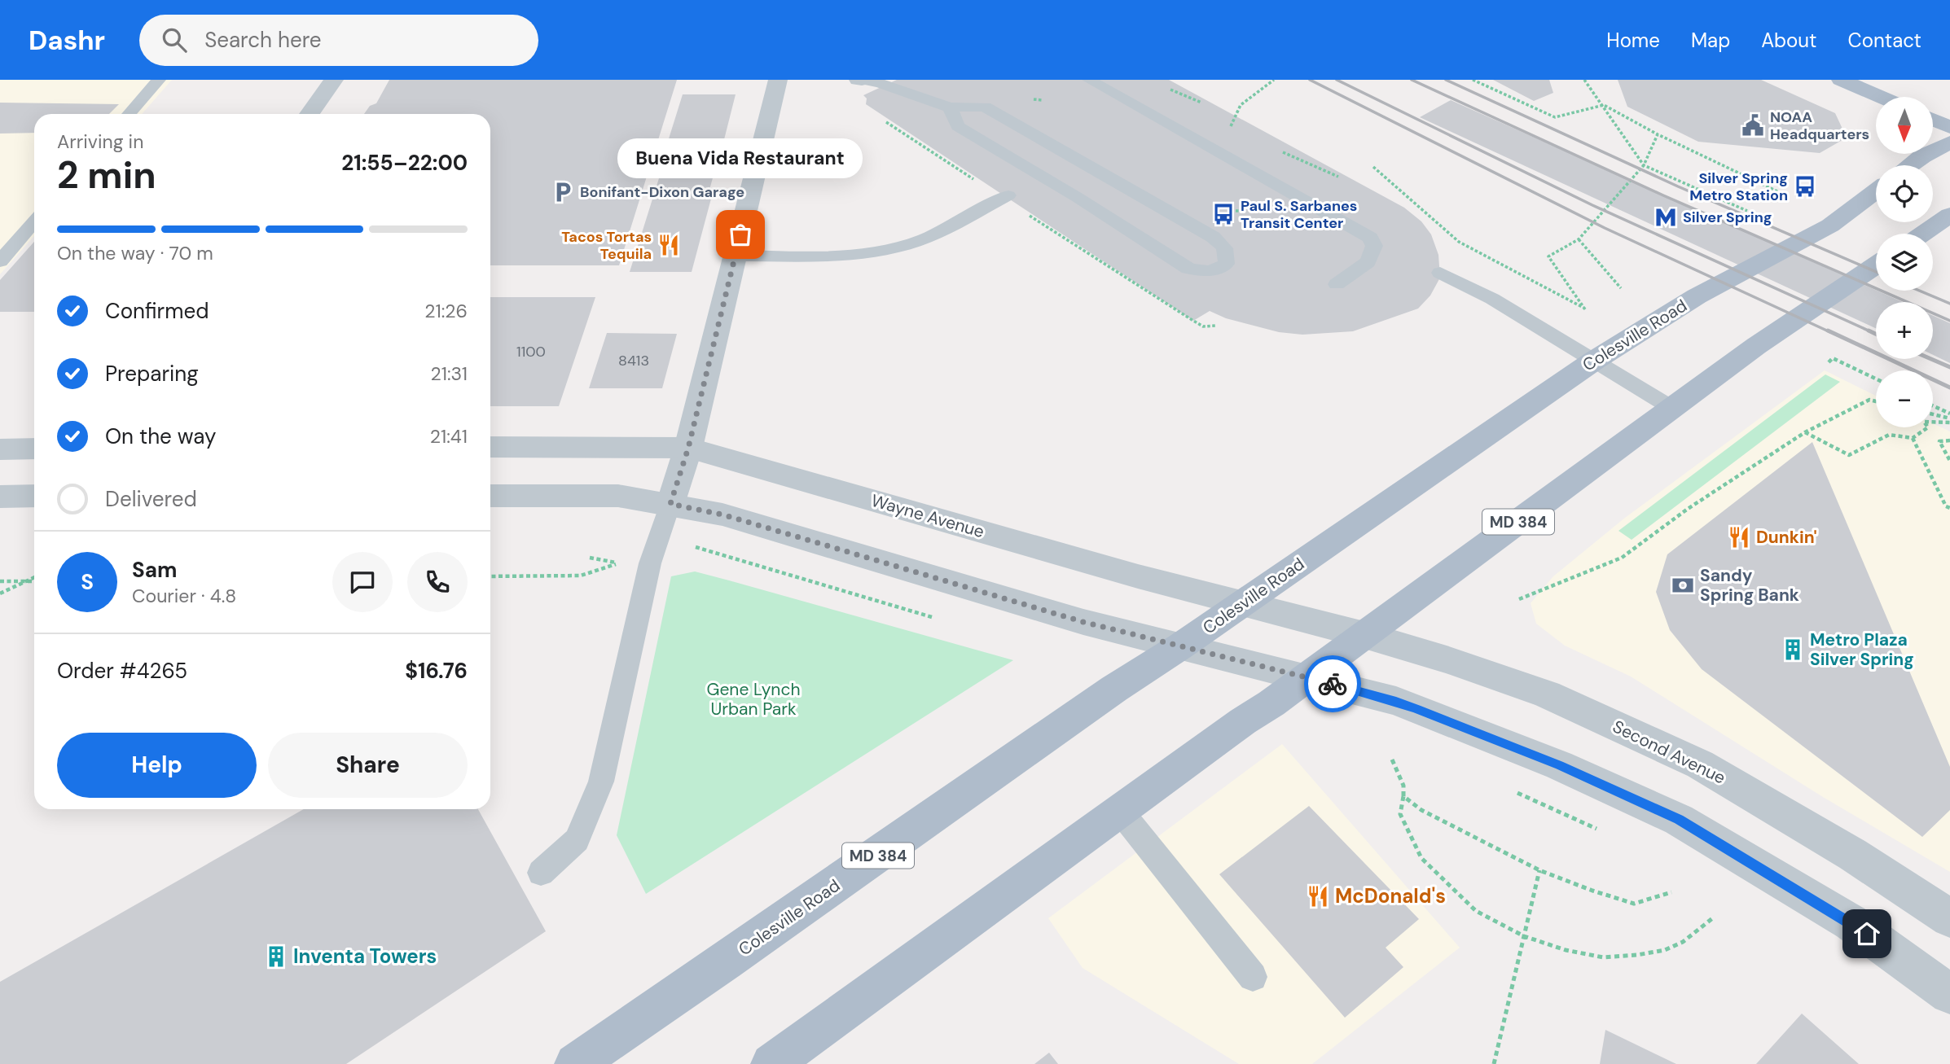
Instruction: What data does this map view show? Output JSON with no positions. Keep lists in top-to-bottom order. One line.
{"streets":{"main road":["Colesville Road","MD 384"],"street":["Wayne Avenue","Second Avenue"]},"crossings":[["Colesville Road","Wayne Avenue"],["Wayne Avenue","MD 384"],["Wayne Avenue","Second Avenue"],["MD 384","Second Avenue"]],"parks":["Gene Lynch Urban Park"],"places":{"public building":["NOAA Headquarters"],"bus stop":["Silver Spring Metro Station","Paul S. Sarbanes Transit Center"],"parking":["Bonifant-Dixon Garage"],"metro station":["Silver Spring"],"other":["Buena Vida Restaurant"],"restaurant":["Tacos Tortas Tequila","Dunkin'","McDonald's"],"bank":["Sandy Spring Bank"],"building":["Metro Plaza Silver Spring","Inventa Towers"]},"house_numbers":["1100","8413"],"north":"bottom","page":{"header":"Dashr","search":"Search here","nav":["Home","Map","About","Contact"],"map_buttons":["+","−"],"heading":["2 min","Arriving in","21:55–22:00"],"panel":["Sam","Courier · 4.8","Order #4265","$16.76"],"bubble":"Buena Vida Restaurant","bar":"On the way · 70 m","list":[["Confirmed","21:26"],["Preparing","21:31"],["On the way","21:41"],"Delivered"],"round":"S","buttons":["Help","Share"]}}
